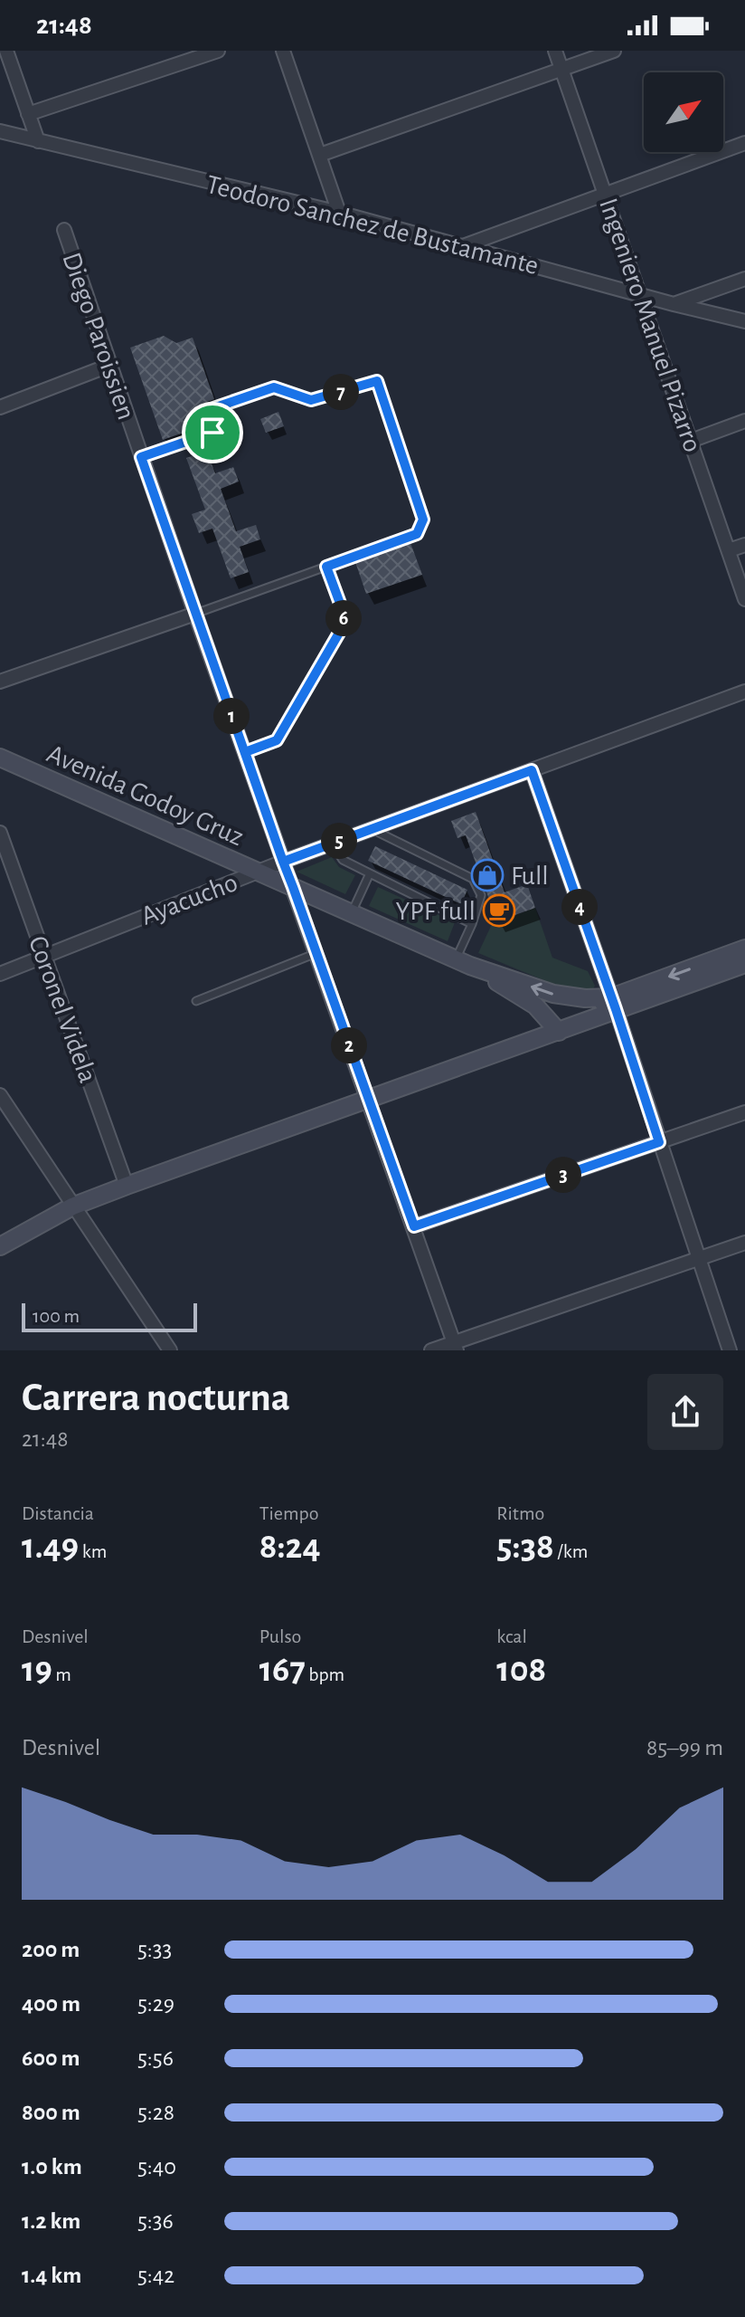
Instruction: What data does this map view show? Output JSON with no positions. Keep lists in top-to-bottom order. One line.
{"streets":{"main road":["Avenida Godoy Gruz"],"street":["Teodoro Sanchez de Bustamante","Ingeniero Manuel Pizarro","Diego Paroissien","Ayacucho","Coronel Videla"]},"crossings":[["Teodoro Sanchez de Bustamante","Ingeniero Manuel Pizarro"],["Diego Paroissien","Avenida Godoy Gruz"],["Diego Paroissien","Ayacucho"],["Avenida Godoy Gruz","Ayacucho"],["Ayacucho","Coronel Videla"]],"places":{"shop":["Full"],"cafe":["YPF full"]},"scale_bar":"100 m","north":"top right","page":{"status":"21:48","pins":["7","6","1","5","4","2","3"],"scale":"100 m","heading":["Carrera nocturna","21:48"],"stats":[["Distancia","1.49 km"],["Tiempo","8:24"],["Ritmo","5:38 /km"],["Desnivel","19 m"],["Pulso","167 bpm"],["kcal","108"]],"chart":["Desnivel","85–99 m"],"list":[{"name":"200 m","note":"5:33"},{"name":"400 m","note":"5:29"},{"name":"600 m","note":"5:56"},{"name":"800 m","note":"5:28"},{"name":"1.0 km","note":"5:40"},{"name":"1.2 km","note":"5:36"},{"name":"1.4 km","note":"5:42"}]}}
